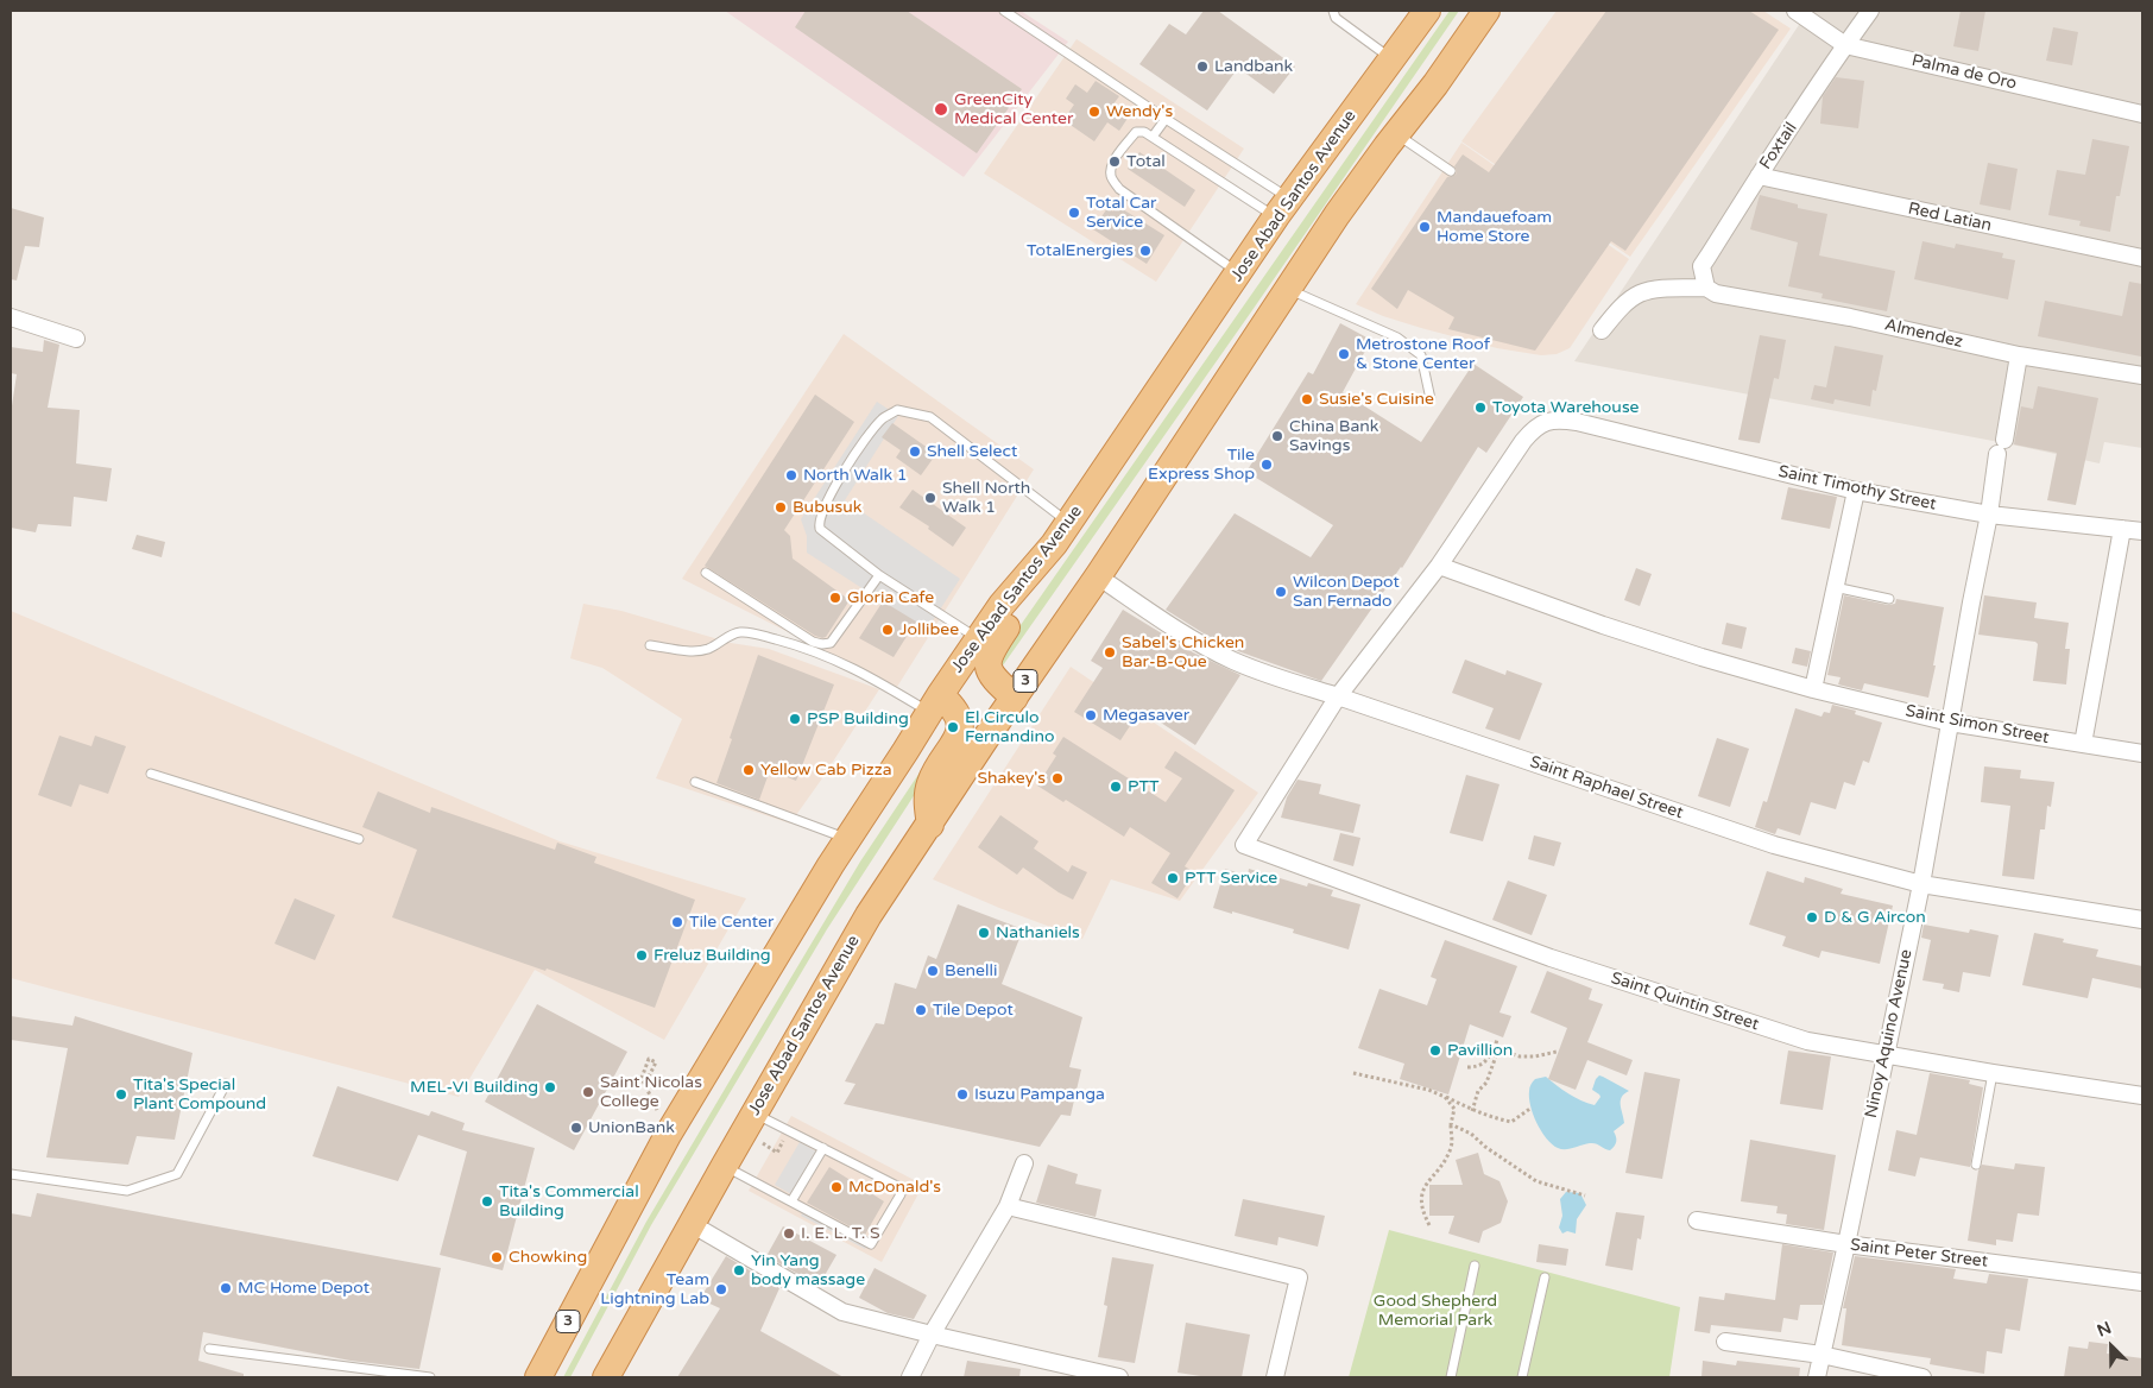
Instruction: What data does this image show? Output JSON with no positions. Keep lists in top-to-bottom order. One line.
{"streets":{"highway":["Jose Abad Santos Avenue","3"],"street":["Palma de Oro","Foxtail","Red Latian","Almendez","Saint Timothy Street","Saint Simon Street","Saint Raphael Street","Saint Quintin Street","Ninoy Aquino Avenue","Saint Peter Street"]},"crossings":[["Palma de Oro","Foxtail"],["Foxtail","Red Latian"],["Foxtail","Almendez"],["Jose Abad Santos Avenue","Saint Raphael Street"],["Almendez","Ninoy Aquino Avenue"],["Saint Timothy Street","Saint Simon Street"],["Saint Timothy Street","Ninoy Aquino Avenue"],["Saint Simon Street","Ninoy Aquino Avenue"],["Saint Raphael Street","Saint Quintin Street"],["Saint Raphael Street","Ninoy Aquino Avenue"],["Saint Quintin Street","Ninoy Aquino Avenue"],["Ninoy Aquino Avenue","Saint Peter Street"]],"parks":["Good Shepherd Memorial Park"],"places":["Landbank","GreenCity Medical Center","Wendy's","Total","Total Car Service","Mandauefoam Home Store","TotalEnergies","Metrostone Roof & Stone Center","Susie's Cuisine","Toyota Warehouse","China Bank Savings","Shell Select","Tile Express Shop","North Walk 1","Shell North Walk 1","Bubusuk","Wilcon Depot San Fernado","Gloria Cafe","Jollibee","Sabel's Chicken Bar-B-Que","Megasaver","PSP Building","El Circulo Fernandino","Yellow Cab Pizza","Shakey's","PTT","PTT Service","D & G Aircon","Tile Center","Nathaniels","Freluz Building","Benelli","Tile Depot","Pavillion","MEL-VI Building","Saint Nicolas College","Tita's Special Plant Compound","Isuzu Pampanga","UnionBank","McDonald's","Tita's Commercial Building","I. E. L. T. S","Chowking","Yin Yang body massage","MC Home Depot","Team Lightning Lab"],"north":"top left"}
